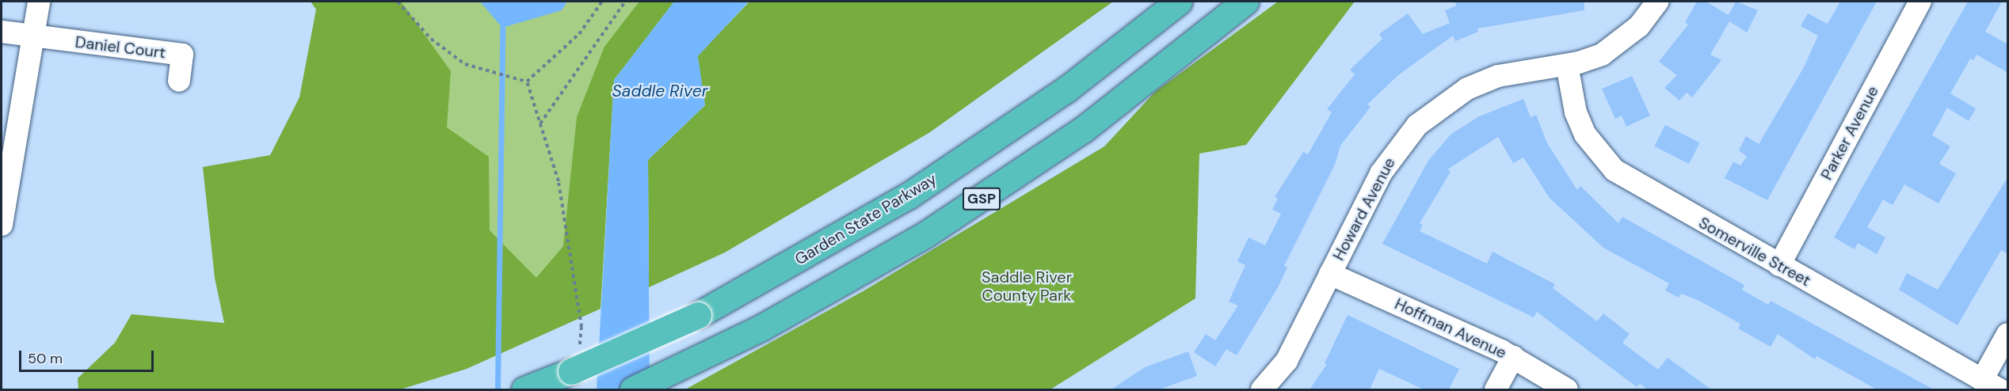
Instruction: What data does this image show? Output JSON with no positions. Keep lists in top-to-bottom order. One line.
{"streets":{"highway":["GSP","Garden State Parkway"],"street":["Daniel Court","Parker Avenue","Howard Avenue","Somerville Street","Hoffman Avenue"]},"crossings":[["Parker Avenue","Somerville Street"],["Howard Avenue","Somerville Street"],["Howard Avenue","Hoffman Avenue"]],"water":["Saddle River"],"parks":["Saddle River County Park"],"scale_bar":"50 m"}
